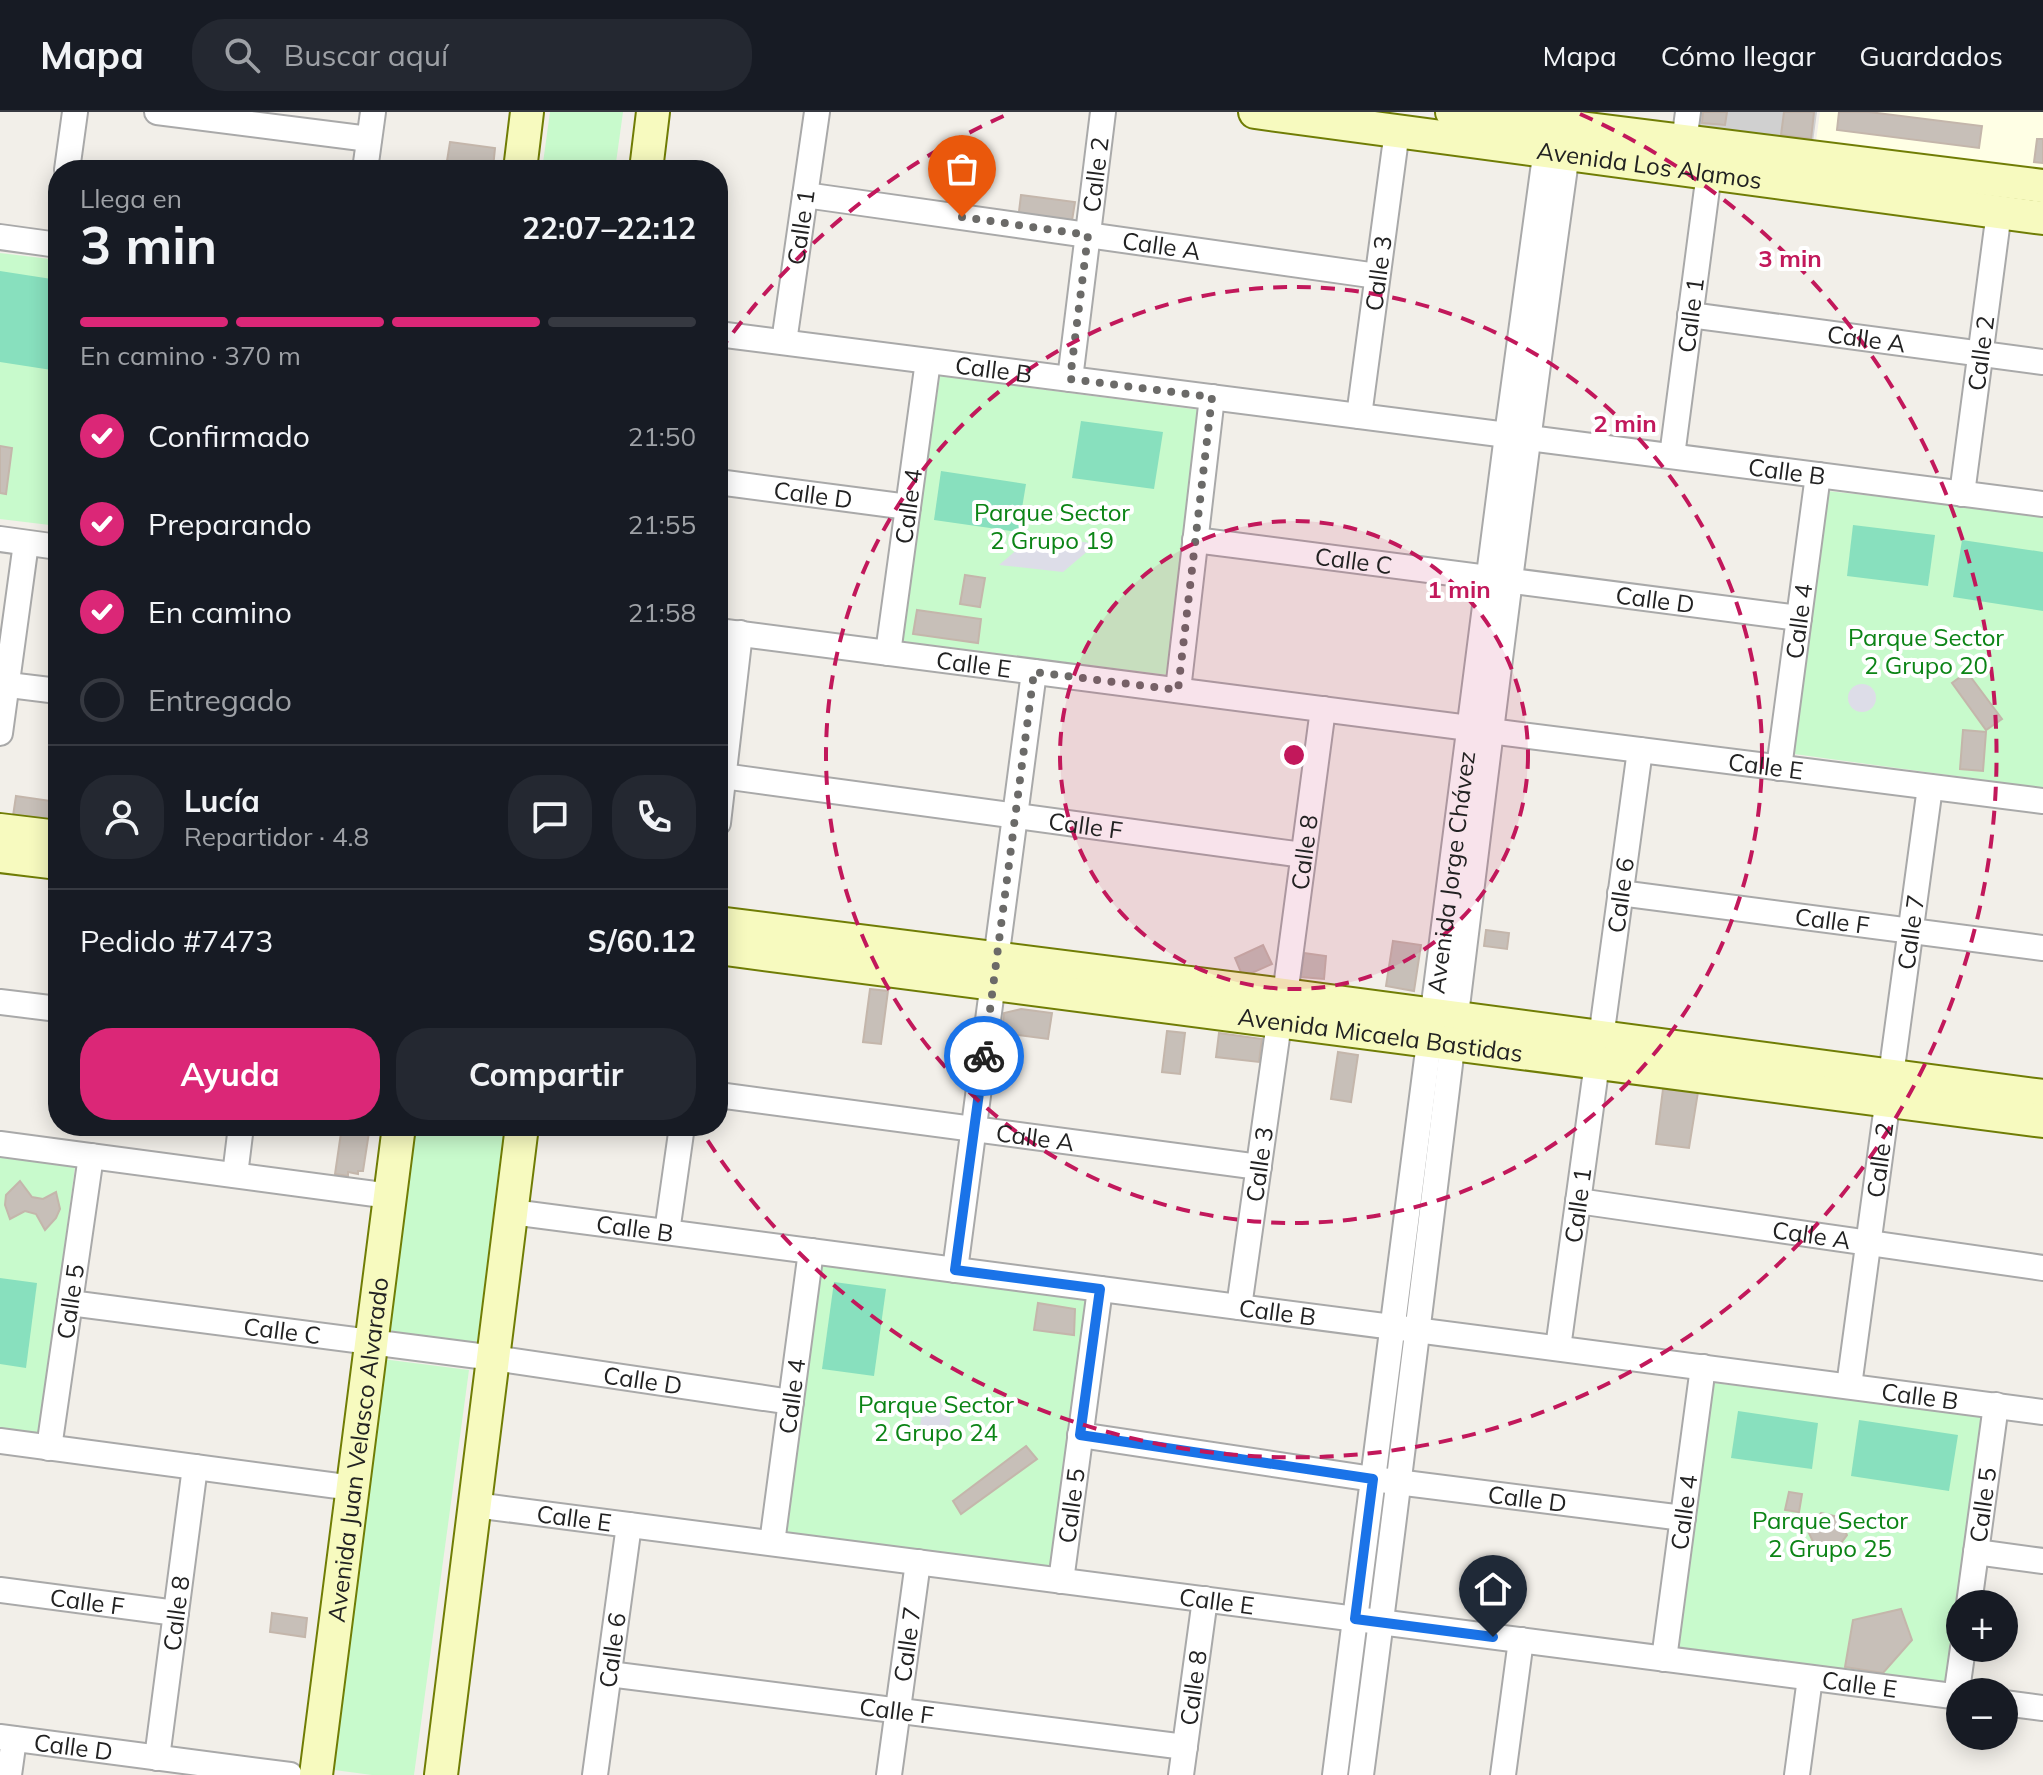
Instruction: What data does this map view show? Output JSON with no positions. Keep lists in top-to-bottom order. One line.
{"streets":{"street":["Avenida Los Alamos","Calle 2","Calle 1","Calle A","Calle 3","Calle B","Calle D","Calle 4","Calle C","Calle E","Calle F","Calle 8","Avenida Jorge Chávez","Calle 6","Calle 7","Avenida Micaela Bastidas","Calle 5","Avenida Juan Velasco Alvarado"]},"crossings":[["Avenida Los Alamos","Calle 2"],["Avenida Los Alamos","Calle 1"],["Avenida Los Alamos","Calle 3"],["Avenida Los Alamos","Avenida Jorge Chávez"],["Calle 2","Calle A"],["Calle 2","Calle B"],["Calle 2","Calle 7"],["Calle 2","Avenida Micaela Bastidas"],["Calle 1","Calle A"],["Calle 1","Calle B"],["Calle 1","Calle 6"],["Calle 1","Avenida Micaela Bastidas"],["Calle A","Calle 3"],["Calle 3","Calle B"],["Calle 3","Calle 8"],["Calle 3","Avenida Micaela Bastidas"],["Calle B","Calle 4"],["Calle B","Avenida Jorge Chávez"],["Calle B","Calle 5"],["Calle D","Calle 4"],["Calle D","Calle C"],["Calle D","Calle 8"],["Calle D","Avenida Jorge Chávez"],["Calle 4","Calle E"],["Calle C","Avenida Jorge Chávez"],["Calle C","Calle 5"],["Calle C","Avenida Juan Velasco Alvarado"],["Calle E","Calle 8"],["Calle E","Avenida Jorge Chávez"],["Calle E","Calle 6"],["Calle E","Calle 7"],["Calle E","Calle 5"],["Calle F","Calle 8"],["Calle F","Calle 6"],["Calle F","Calle 7"],["Calle 8","Avenida Micaela Bastidas"],["Avenida Jorge Chávez","Avenida Micaela Bastidas"],["Calle 6","Avenida Micaela Bastidas"],["Calle 7","Avenida Micaela Bastidas"]],"parks":["Parque Sector 2 Grupo 19","Parque Sector 2 Grupo 20","Parque Sector 2 Grupo 24","Parque Sector 2 Grupo 25"],"page":{"header":"Mapa","search":"Buscar aquí","nav":["Mapa","Cómo llegar","Guardados"],"heading":["3 min","Llega en","22:07–22:12"],"panel":["Lucía","Repartidor · 4.8","Pedido #7473","S/60.12"],"bar":"En camino · 370 m","list":[["Confirmado","21:50"],["Preparando","21:55"],["En camino","21:58"],"Entregado"],"buttons":["Ayuda","Compartir"],"map_buttons":["+","−"]},"rings":["3 min","2 min","1 min"]}
